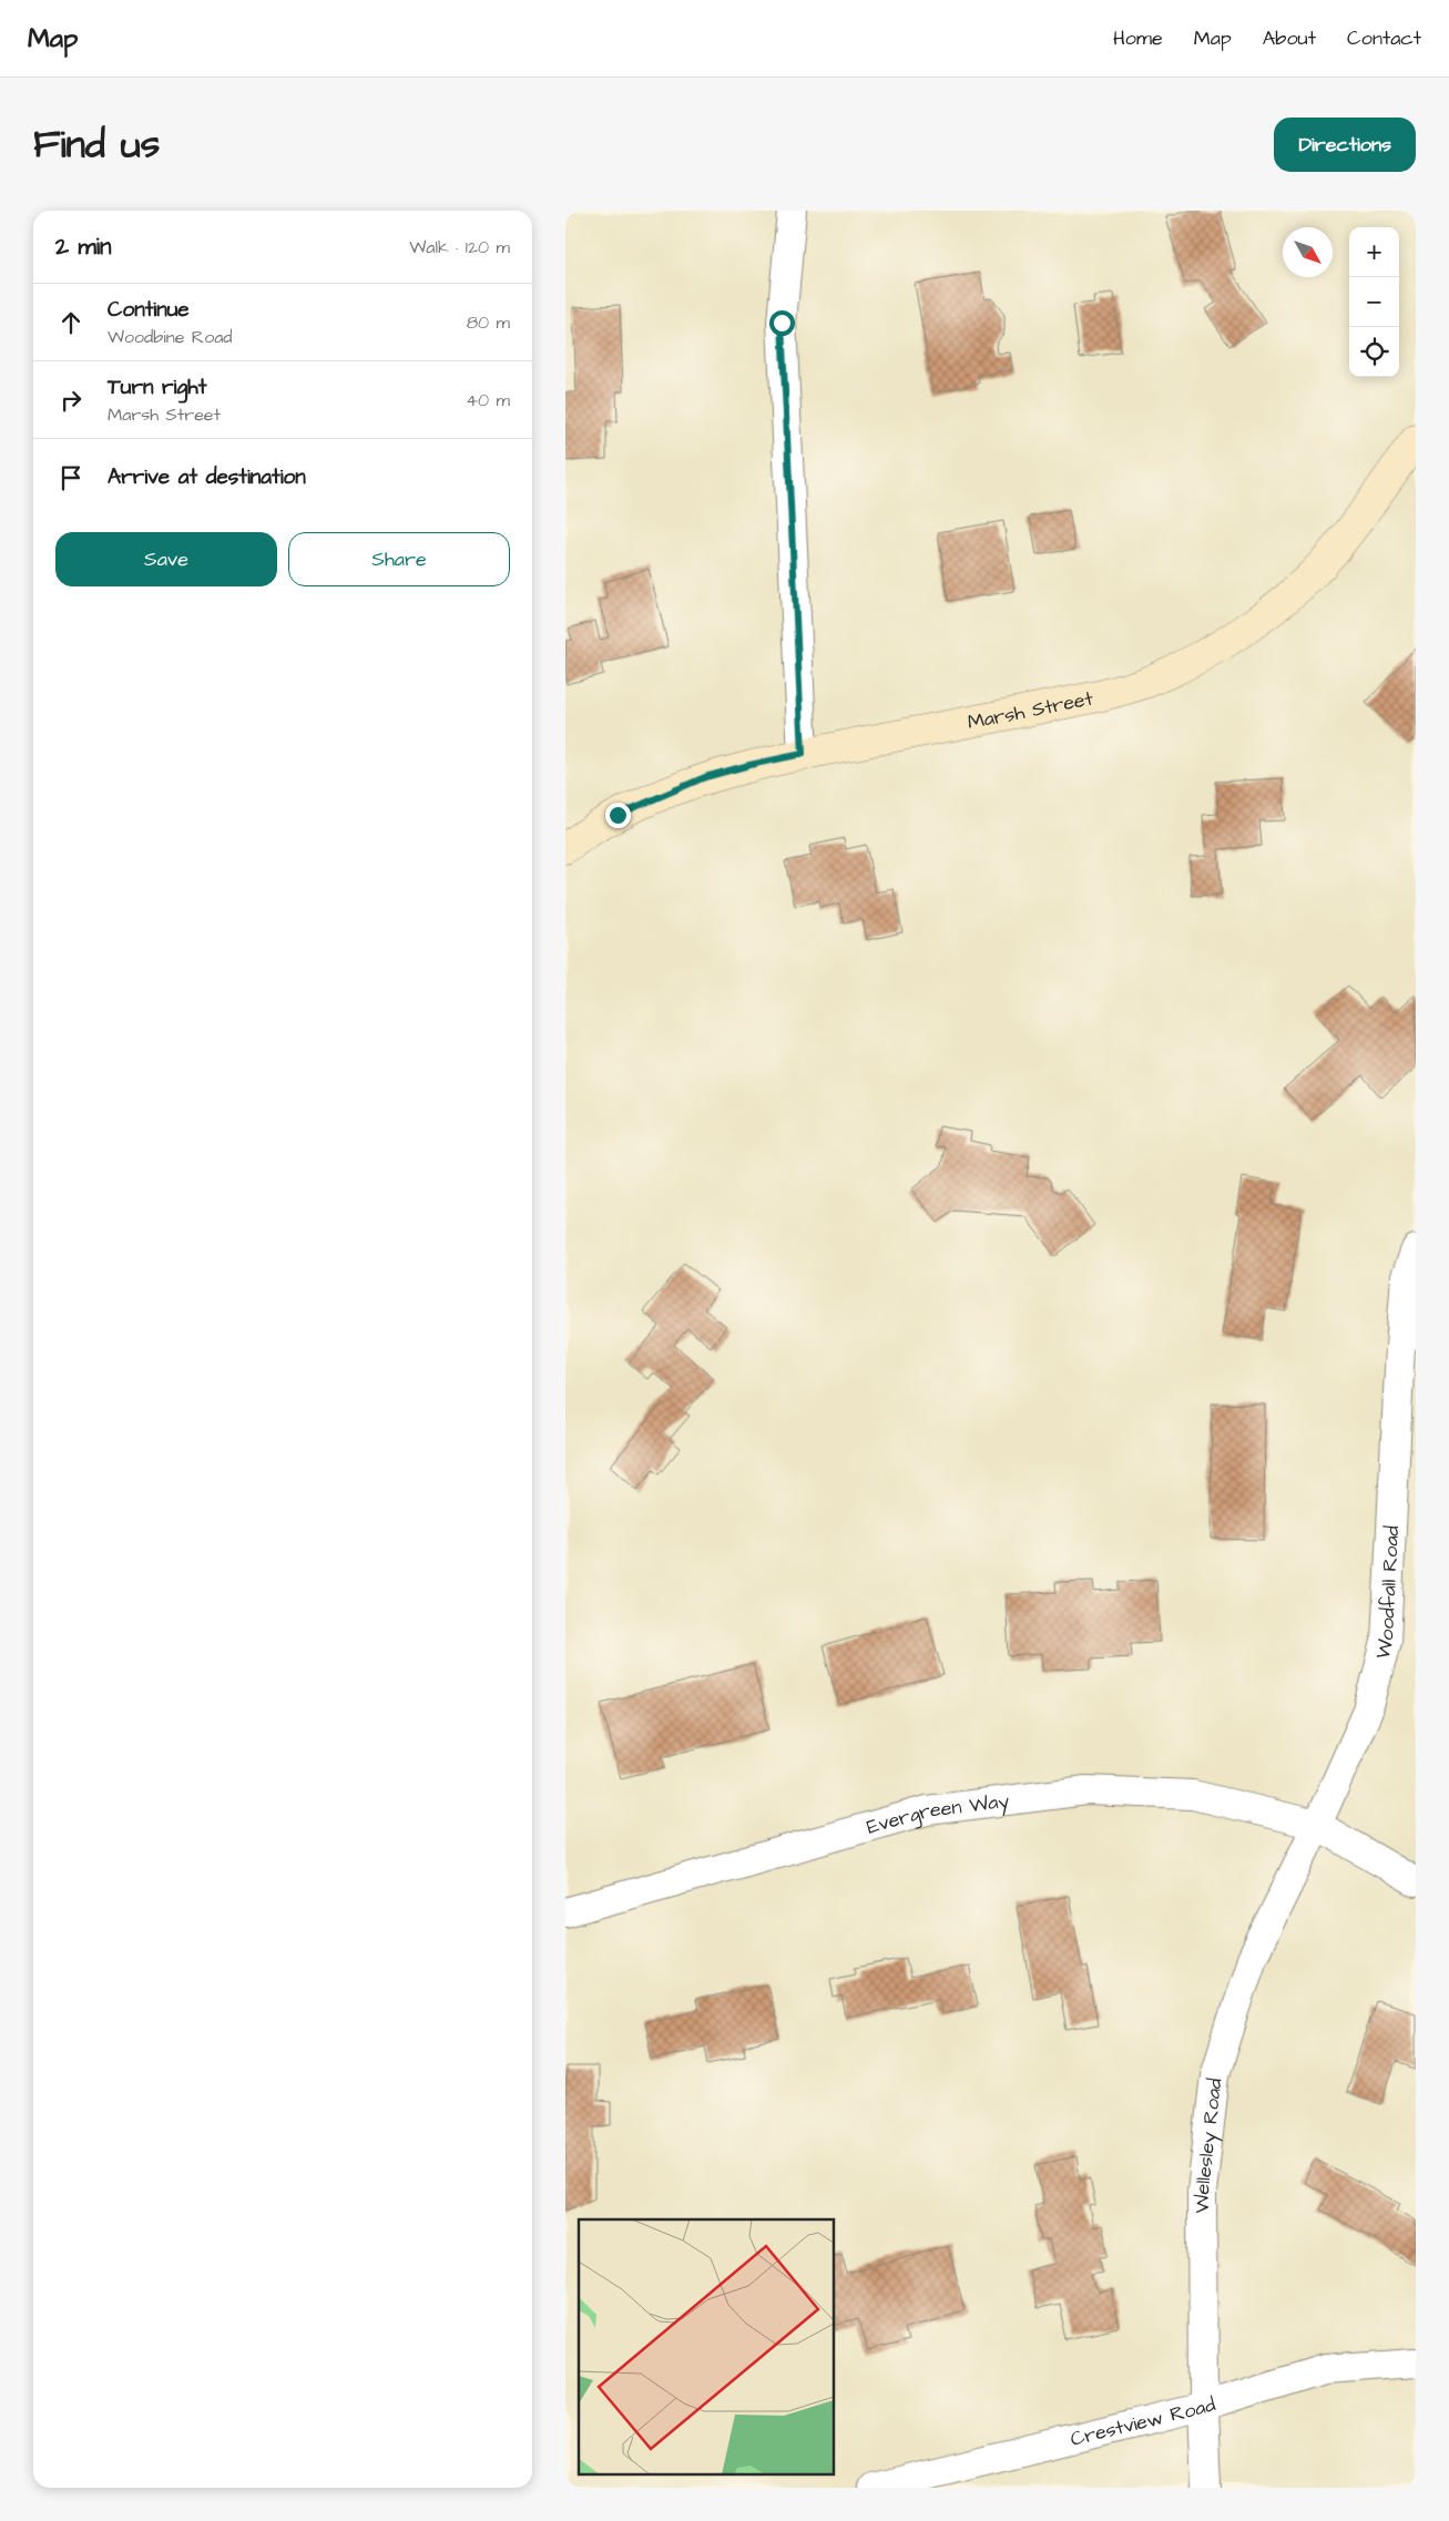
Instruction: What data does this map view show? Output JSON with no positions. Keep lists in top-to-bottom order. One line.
{"streets":{"street":["Marsh Street","Woodfall Road","Evergreen Way","Wellesley Road","Crestview Road"]},"crossings":[["Woodfall Road","Evergreen Way"],["Woodfall Road","Wellesley Road"],["Evergreen Way","Wellesley Road"],["Wellesley Road","Crestview Road"]],"north":"bottom right","page":{"header":"Map","nav":["Home","Map","About","Contact"],"title":"Find us","buttons":["Directions",["Save","Share"]],"heading":["2 min","Walk · 120 m"],"map_buttons":["+","−"],"list":[["Continue","Woodbine Road","80 m"],["Turn right","Marsh Street","40 m"],"Arrive at destination"]}}
